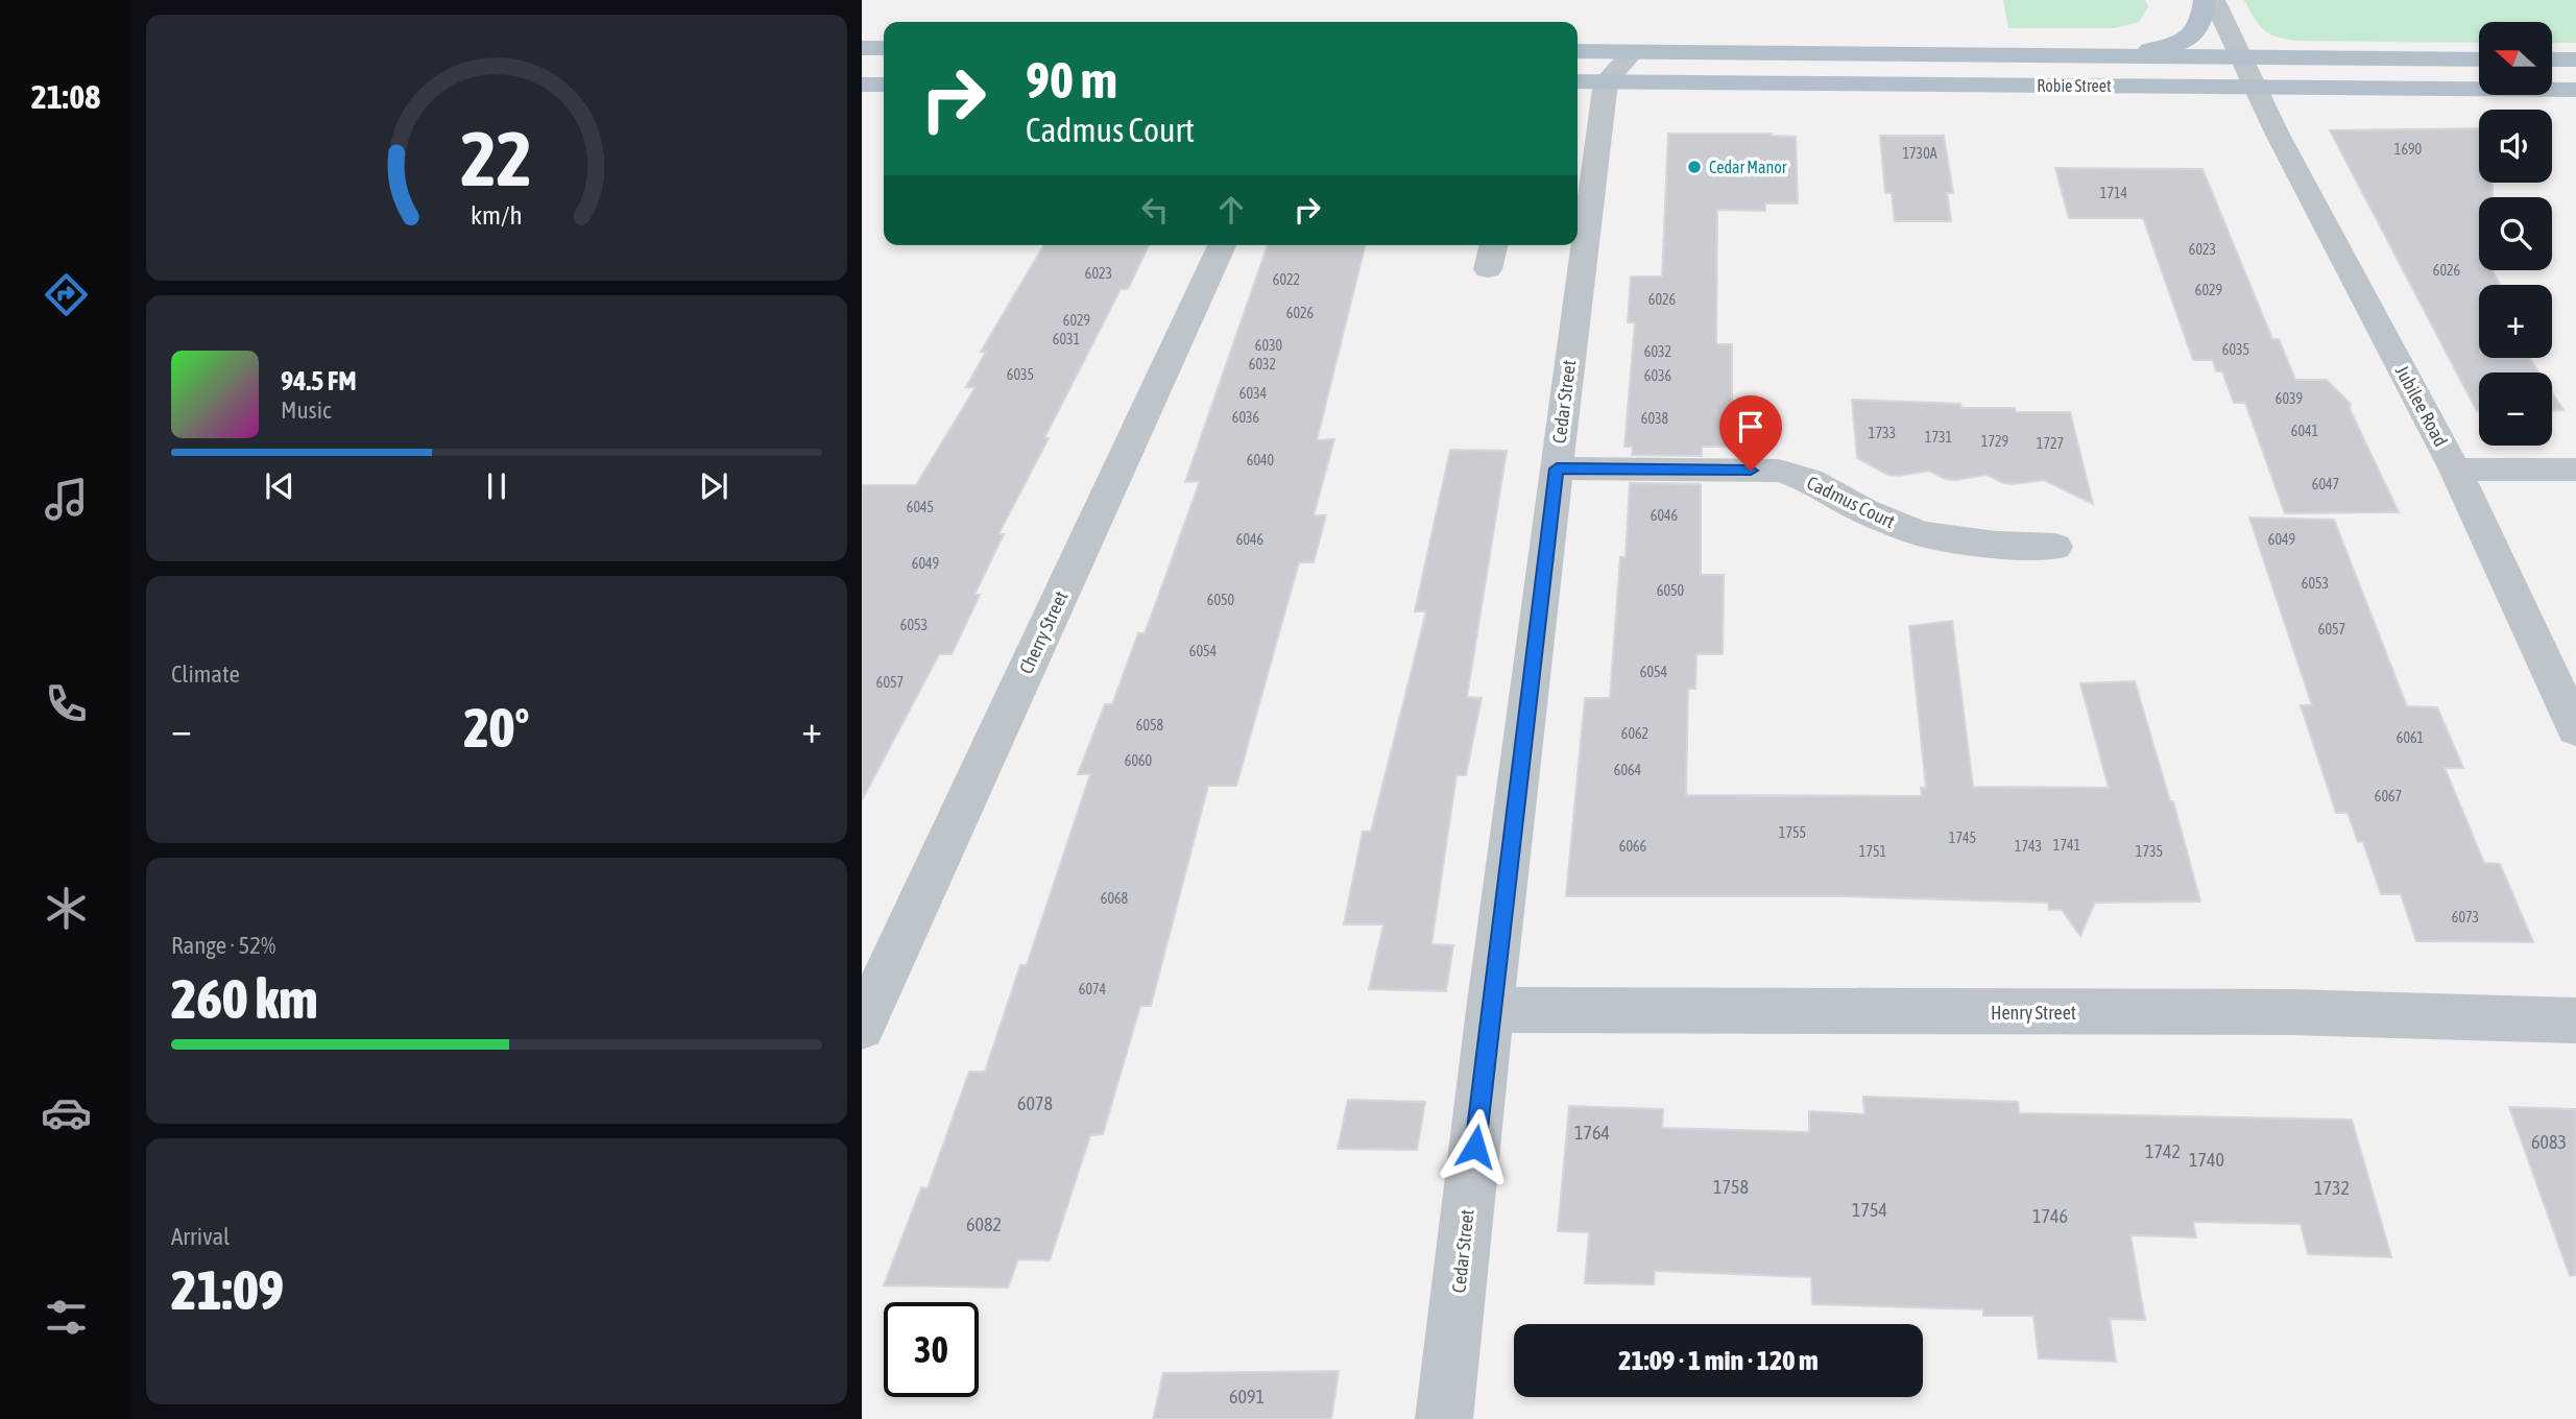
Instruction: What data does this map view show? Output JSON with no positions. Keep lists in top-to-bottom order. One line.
{"streets":{"main road":["Robie Street"],"street":["Cedar Street","Jubilee Road","Cadmus Court","Cherry Street","Henry Street"]},"crossings":[["Robie Street","Cedar Street"],["Robie Street","Jubilee Road"],["Cedar Street","Cadmus Court"],["Cedar Street","Henry Street"]],"places":["Cedar Manor"],"house_numbers":["1690","1730A","1714","6023","6026","6023","6022","6029","6026","6026","6029","6031","6030","6035","6032","6032","6035","6036","6034","6039","6036","6038","6041","1733","1731","1729","1727","6040","6047","6045","6046","6046","6049","6049","6053","6050","6050","6053","6057","6054","6054","6057","6058","6062","6061","6060","6064","6067","1755","1745","1741","6066","1743","1751","1735","6068","6073","6074","6078","1764","6083","1742","1740","1758","1732","1754","1746","6082","6091"],"north":"left","page":{"tabs":"21:08","map_buttons":["+","−"],"turn":["90 m","Cadmus Court"],"song":["94.5 FM","Music"],"tile":["Climate",["Range · 52%","260 km"],["Arrival","21:09"]],"heat":["−","20°","+"],"limit":"30","trip":"21:09 · 1 min · 120 m","gauge":["22","km/h"]}}
